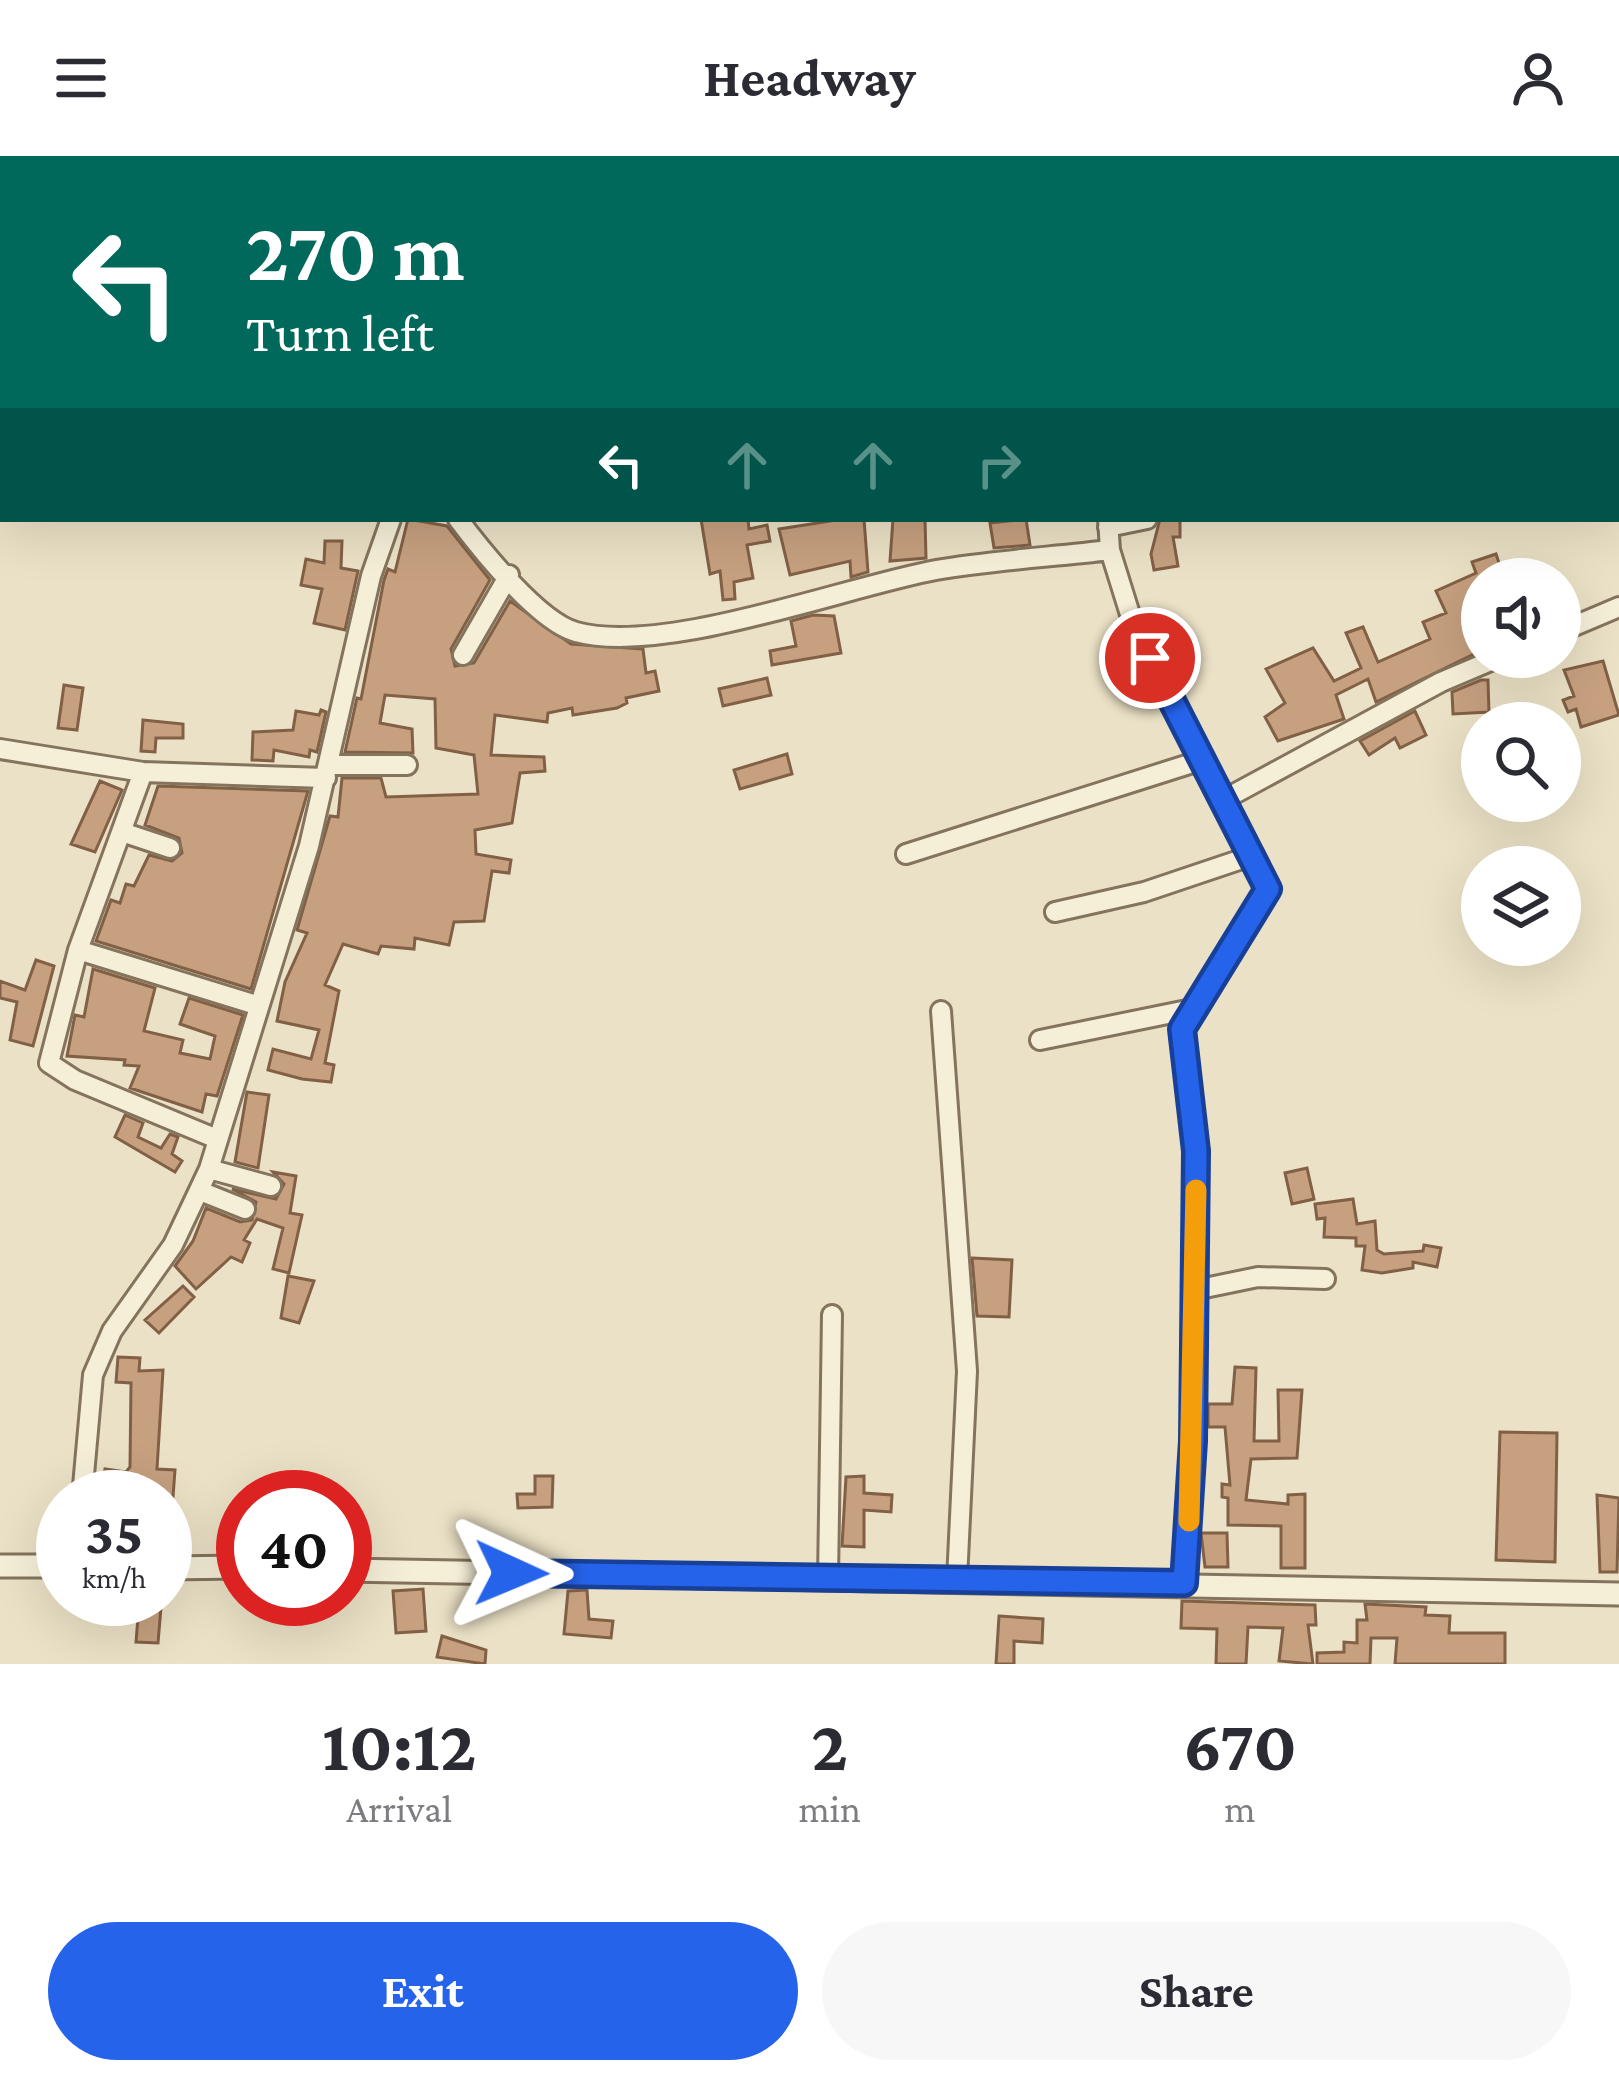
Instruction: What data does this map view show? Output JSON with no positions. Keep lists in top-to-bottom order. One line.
{"page":{"header":"Headway","turn":["270 m","Turn left"],"speed":"35 km/h","limit":"40","eta":["10:12","Arrival","2","min","670","m"],"buttons":["Exit","Share"]}}
